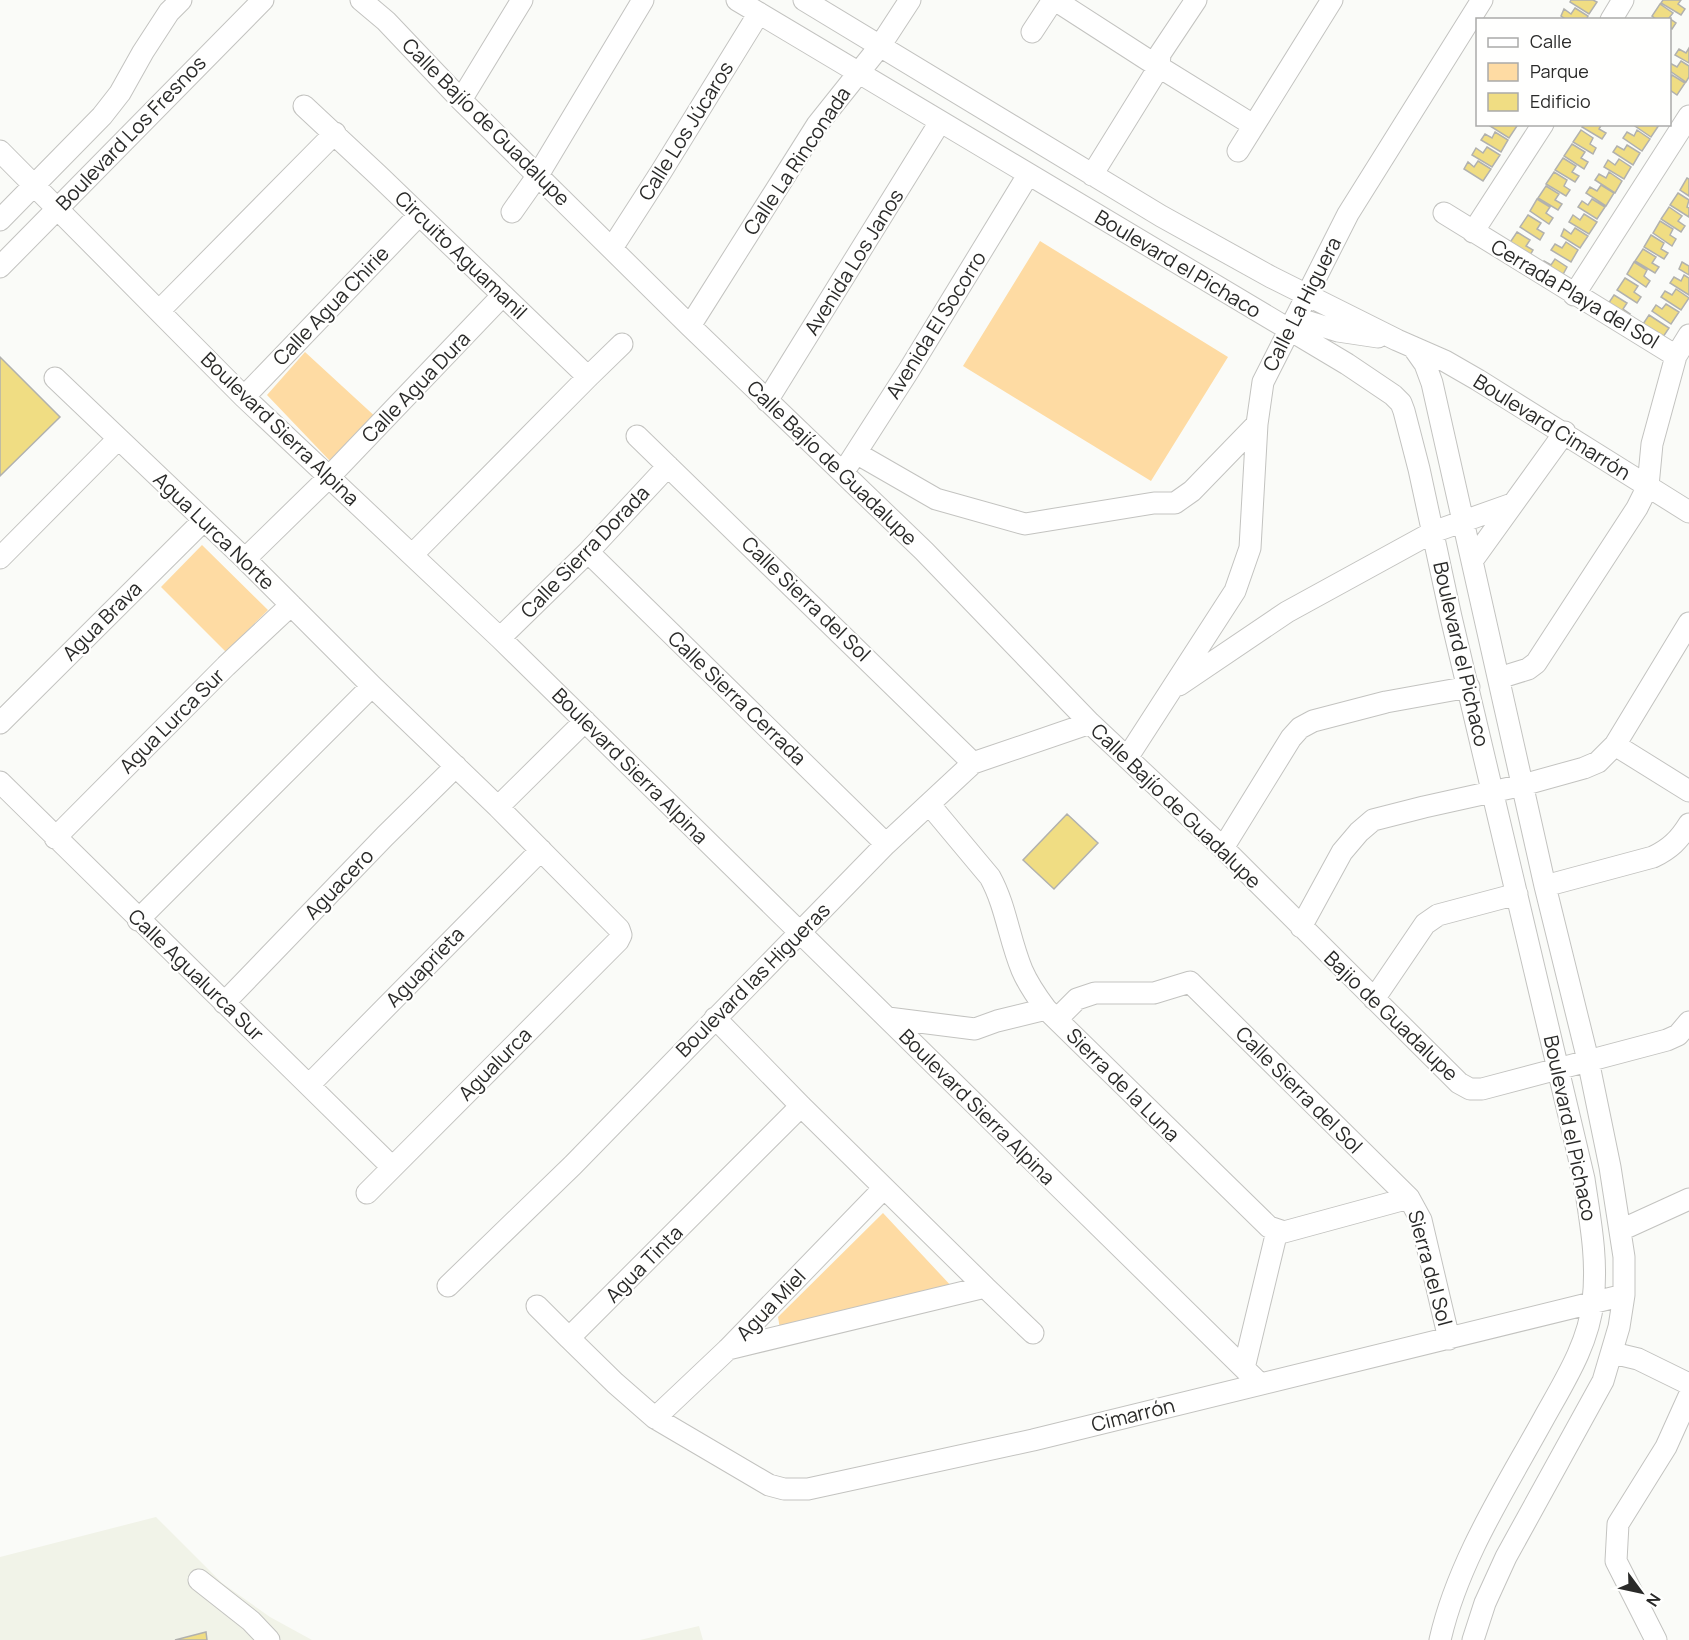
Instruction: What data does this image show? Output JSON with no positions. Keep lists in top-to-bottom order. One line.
{"streets":{"street":["Calle Bajío de Guadalupe","Calle Los Júcaros","Boulevard Los Fresnos","Calle La Rinconada","Circuito Aguamanil","Avenida Los Janos","Boulevard el Pichaco","Cerrada Playa del Sol","Calle La Higuera","Calle Agua Chirie","Avenida El Socorro","Calle Agua Dura","Boulevard Cimarrón","Boulevard Sierra Alpina","Agua Lurca Norte","Calle Sierra Dorada","Calle Sierra del Sol","Agua Brava","Calle Sierra Cerrada","Agua Lurca Sur","Aguacero","Aguaprieta","Calle Agualurca Sur","Boulevard las Higueras","Bajio de Guadalupe","Agualurca","Sierra de la Luna","Agua Tinta","Sierra del Sol","Agua Miel","Cimarrón"]},"crossings":[["Calle Bajío de Guadalupe","Calle Los Júcaros"],["Calle Bajío de Guadalupe","Calle La Rinconada"],["Calle Bajío de Guadalupe","Avenida Los Janos"],["Calle Bajío de Guadalupe","Calle La Higuera"],["Calle Bajío de Guadalupe","Avenida El Socorro"],["Calle Bajío de Guadalupe","Boulevard las Higueras"],["Calle Bajío de Guadalupe","Bajio de Guadalupe"],["Calle Los Júcaros","Boulevard el Pichaco"],["Boulevard Los Fresnos","Boulevard Sierra Alpina"],["Calle La Rinconada","Boulevard el Pichaco"],["Circuito Aguamanil","Calle Agua Chirie"],["Circuito Aguamanil","Calle Agua Dura"],["Avenida Los Janos","Boulevard el Pichaco"],["Boulevard el Pichaco","Calle La Higuera"],["Boulevard el Pichaco","Avenida El Socorro"],["Boulevard el Pichaco","Boulevard Cimarrón"],["Boulevard el Pichaco","Bajio de Guadalupe"],["Boulevard el Pichaco","Cimarrón"],["Cerrada Playa del Sol","Boulevard Cimarrón"],["Calle Agua Chirie","Boulevard Sierra Alpina"],["Calle Agua Dura","Boulevard Sierra Alpina"],["Calle Agua Dura","Agua Lurca Norte"],["Boulevard Sierra Alpina","Calle Sierra Dorada"],["Boulevard Sierra Alpina","Boulevard las Higueras"],["Boulevard Sierra Alpina","Cimarrón"],["Agua Lurca Norte","Agua Brava"],["Agua Lurca Norte","Agua Lurca Sur"],["Agua Lurca Norte","Aguacero"],["Agua Lurca Norte","Aguaprieta"],["Agua Lurca Norte","Agualurca"],["Calle Sierra Dorada","Calle Sierra del Sol"],["Calle Sierra Dorada","Calle Sierra Cerrada"],["Calle Sierra del Sol","Boulevard las Higueras"],["Calle Sierra del Sol","Sierra de la Luna"],["Calle Sierra del Sol","Sierra del Sol"],["Calle Sierra Cerrada","Boulevard las Higueras"],["Agua Lurca Sur","Calle Agualurca Sur"],["Aguacero","Calle Agualurca Sur"],["Aguaprieta","Calle Agualurca Sur"],["Calle Agualurca Sur","Agualurca"],["Boulevard las Higueras","Sierra de la Luna"],["Sierra del Sol","Cimarrón"],["Agua Miel","Cimarrón"]],"legend":["Calle","Parque","Edificio"],"north":"bottom right"}
